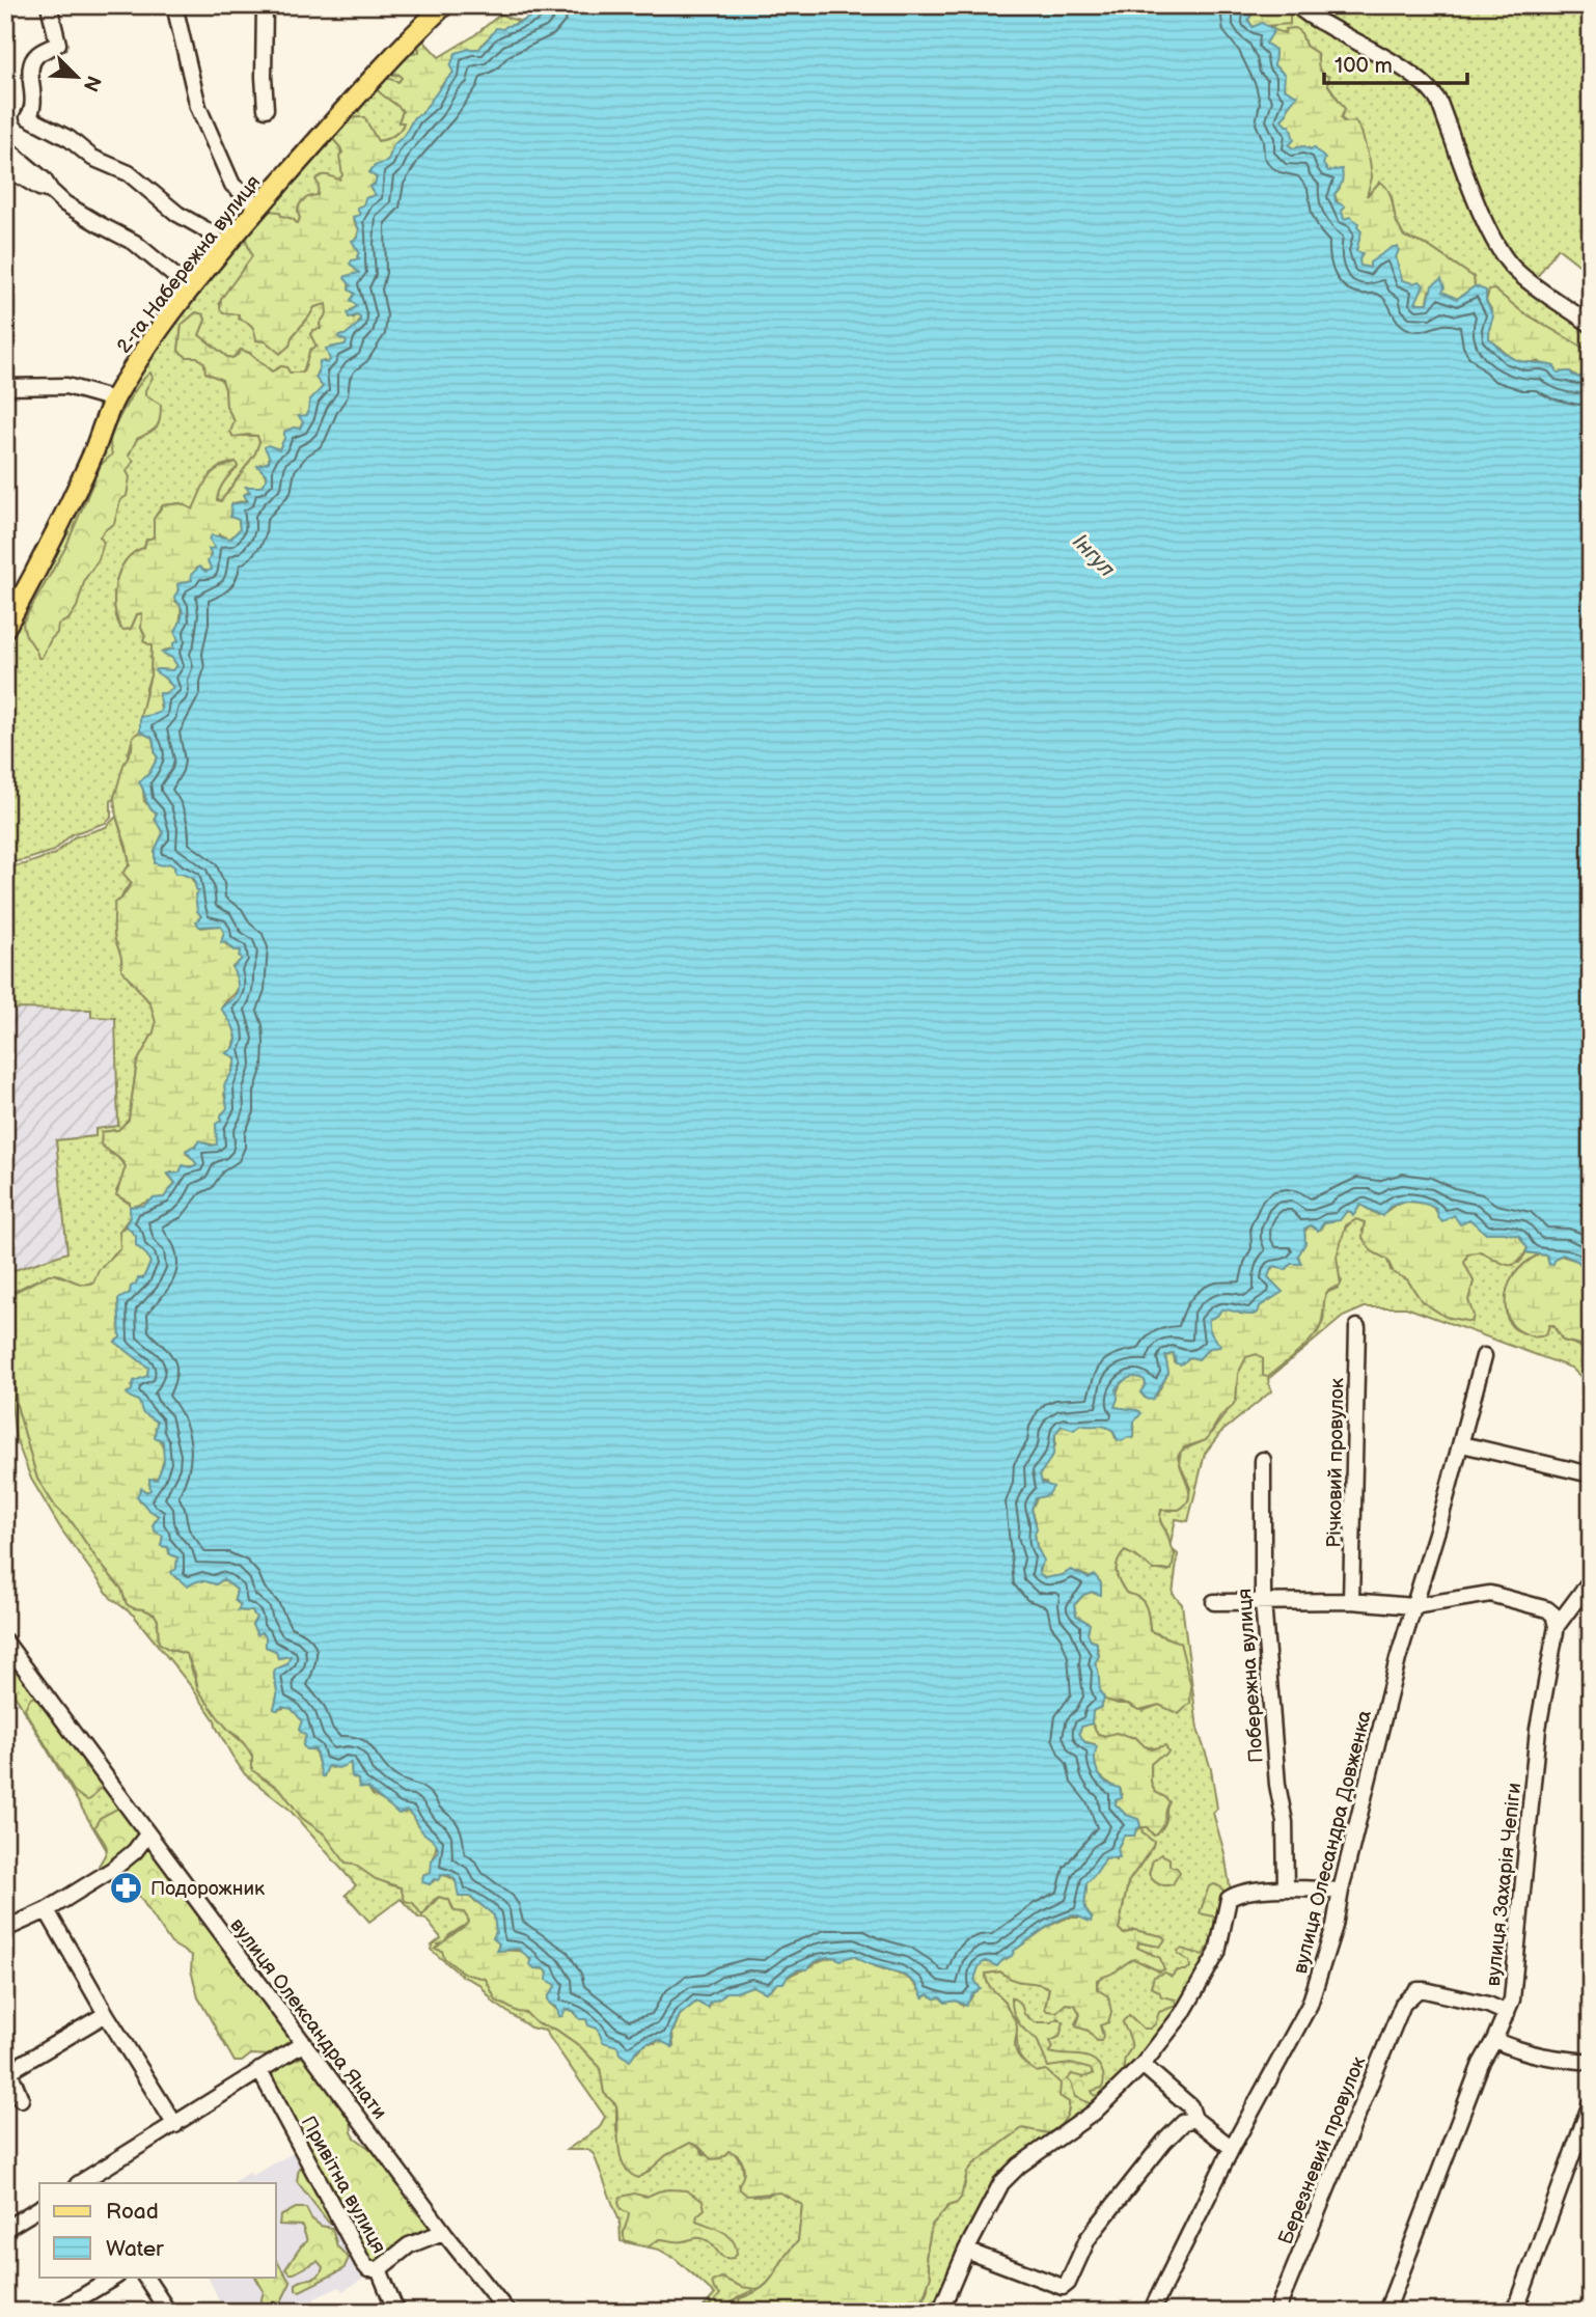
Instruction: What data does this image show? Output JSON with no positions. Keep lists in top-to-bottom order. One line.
{"streets":{"main road":["2-га Набережна вулиця"],"street":["Річковий провулок","Побережна вулиця","вулиця Олесандра Довженка","вулиця Захарія Чепіги","вулиця Олександра Янати","Березневий провулок","Привітна вулиця"]},"crossings":[["вулиця Захарія Чепіги","Березневий провулок"]],"water":["Інгул"],"places":{"pharmacy":["Подорожник"]},"legend":["Road","Water"],"scale_bar":"100 m","north":"bottom right"}
